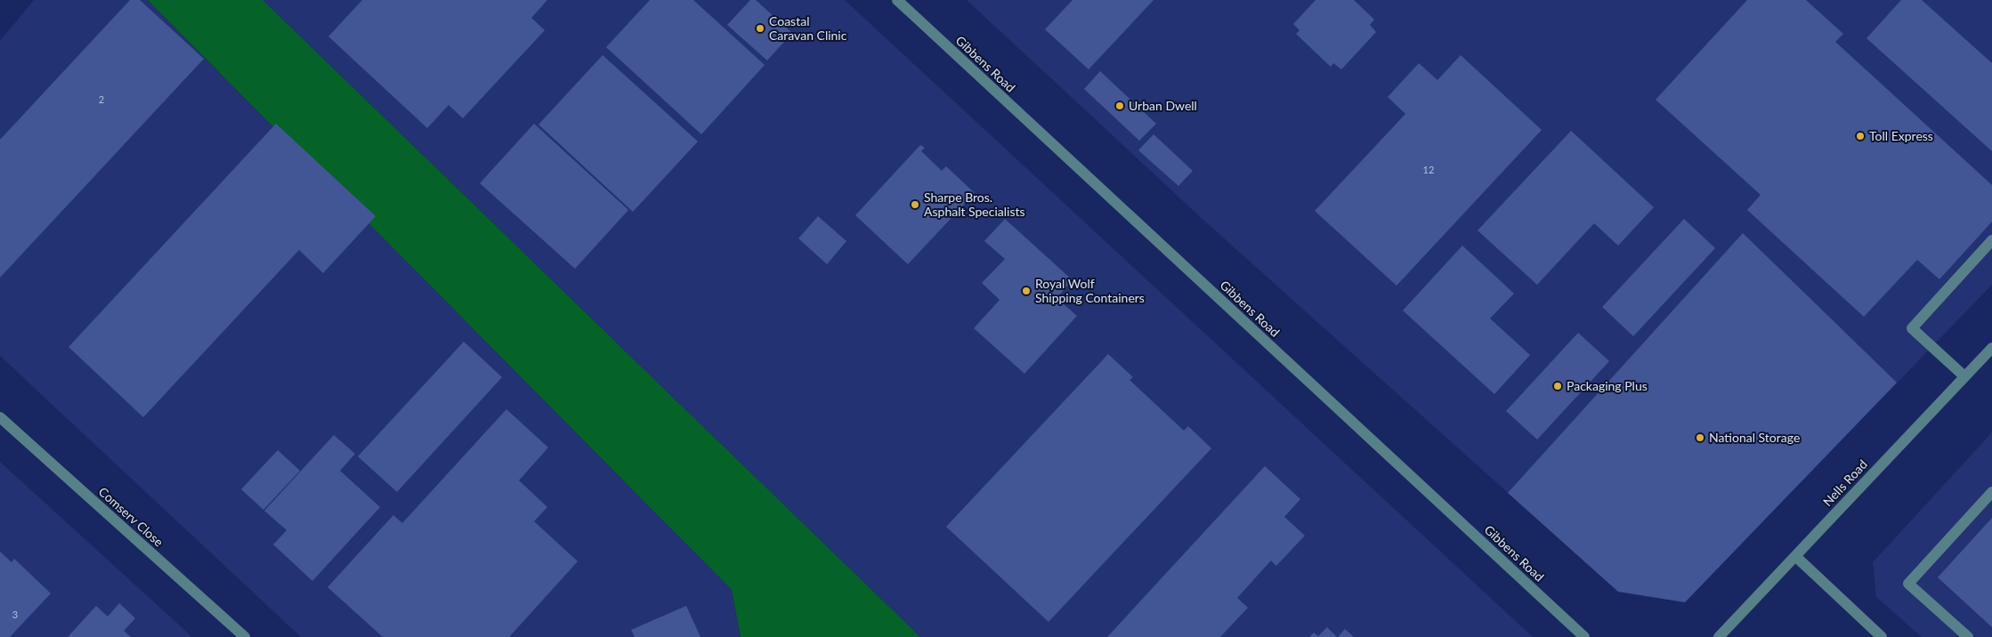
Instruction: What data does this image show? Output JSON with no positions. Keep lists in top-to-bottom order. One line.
{"streets":{"street":["Gibbens Road","Nells Road","Comserv Close"]},"places":["Coastal Caravan Clinic","Urban Dwell","Toll Express","Sharpe Bros. Asphalt Specialists","Royal Wolf Shipping Containers","Packaging Plus","National Storage"],"house_numbers":["2","12","3"]}
